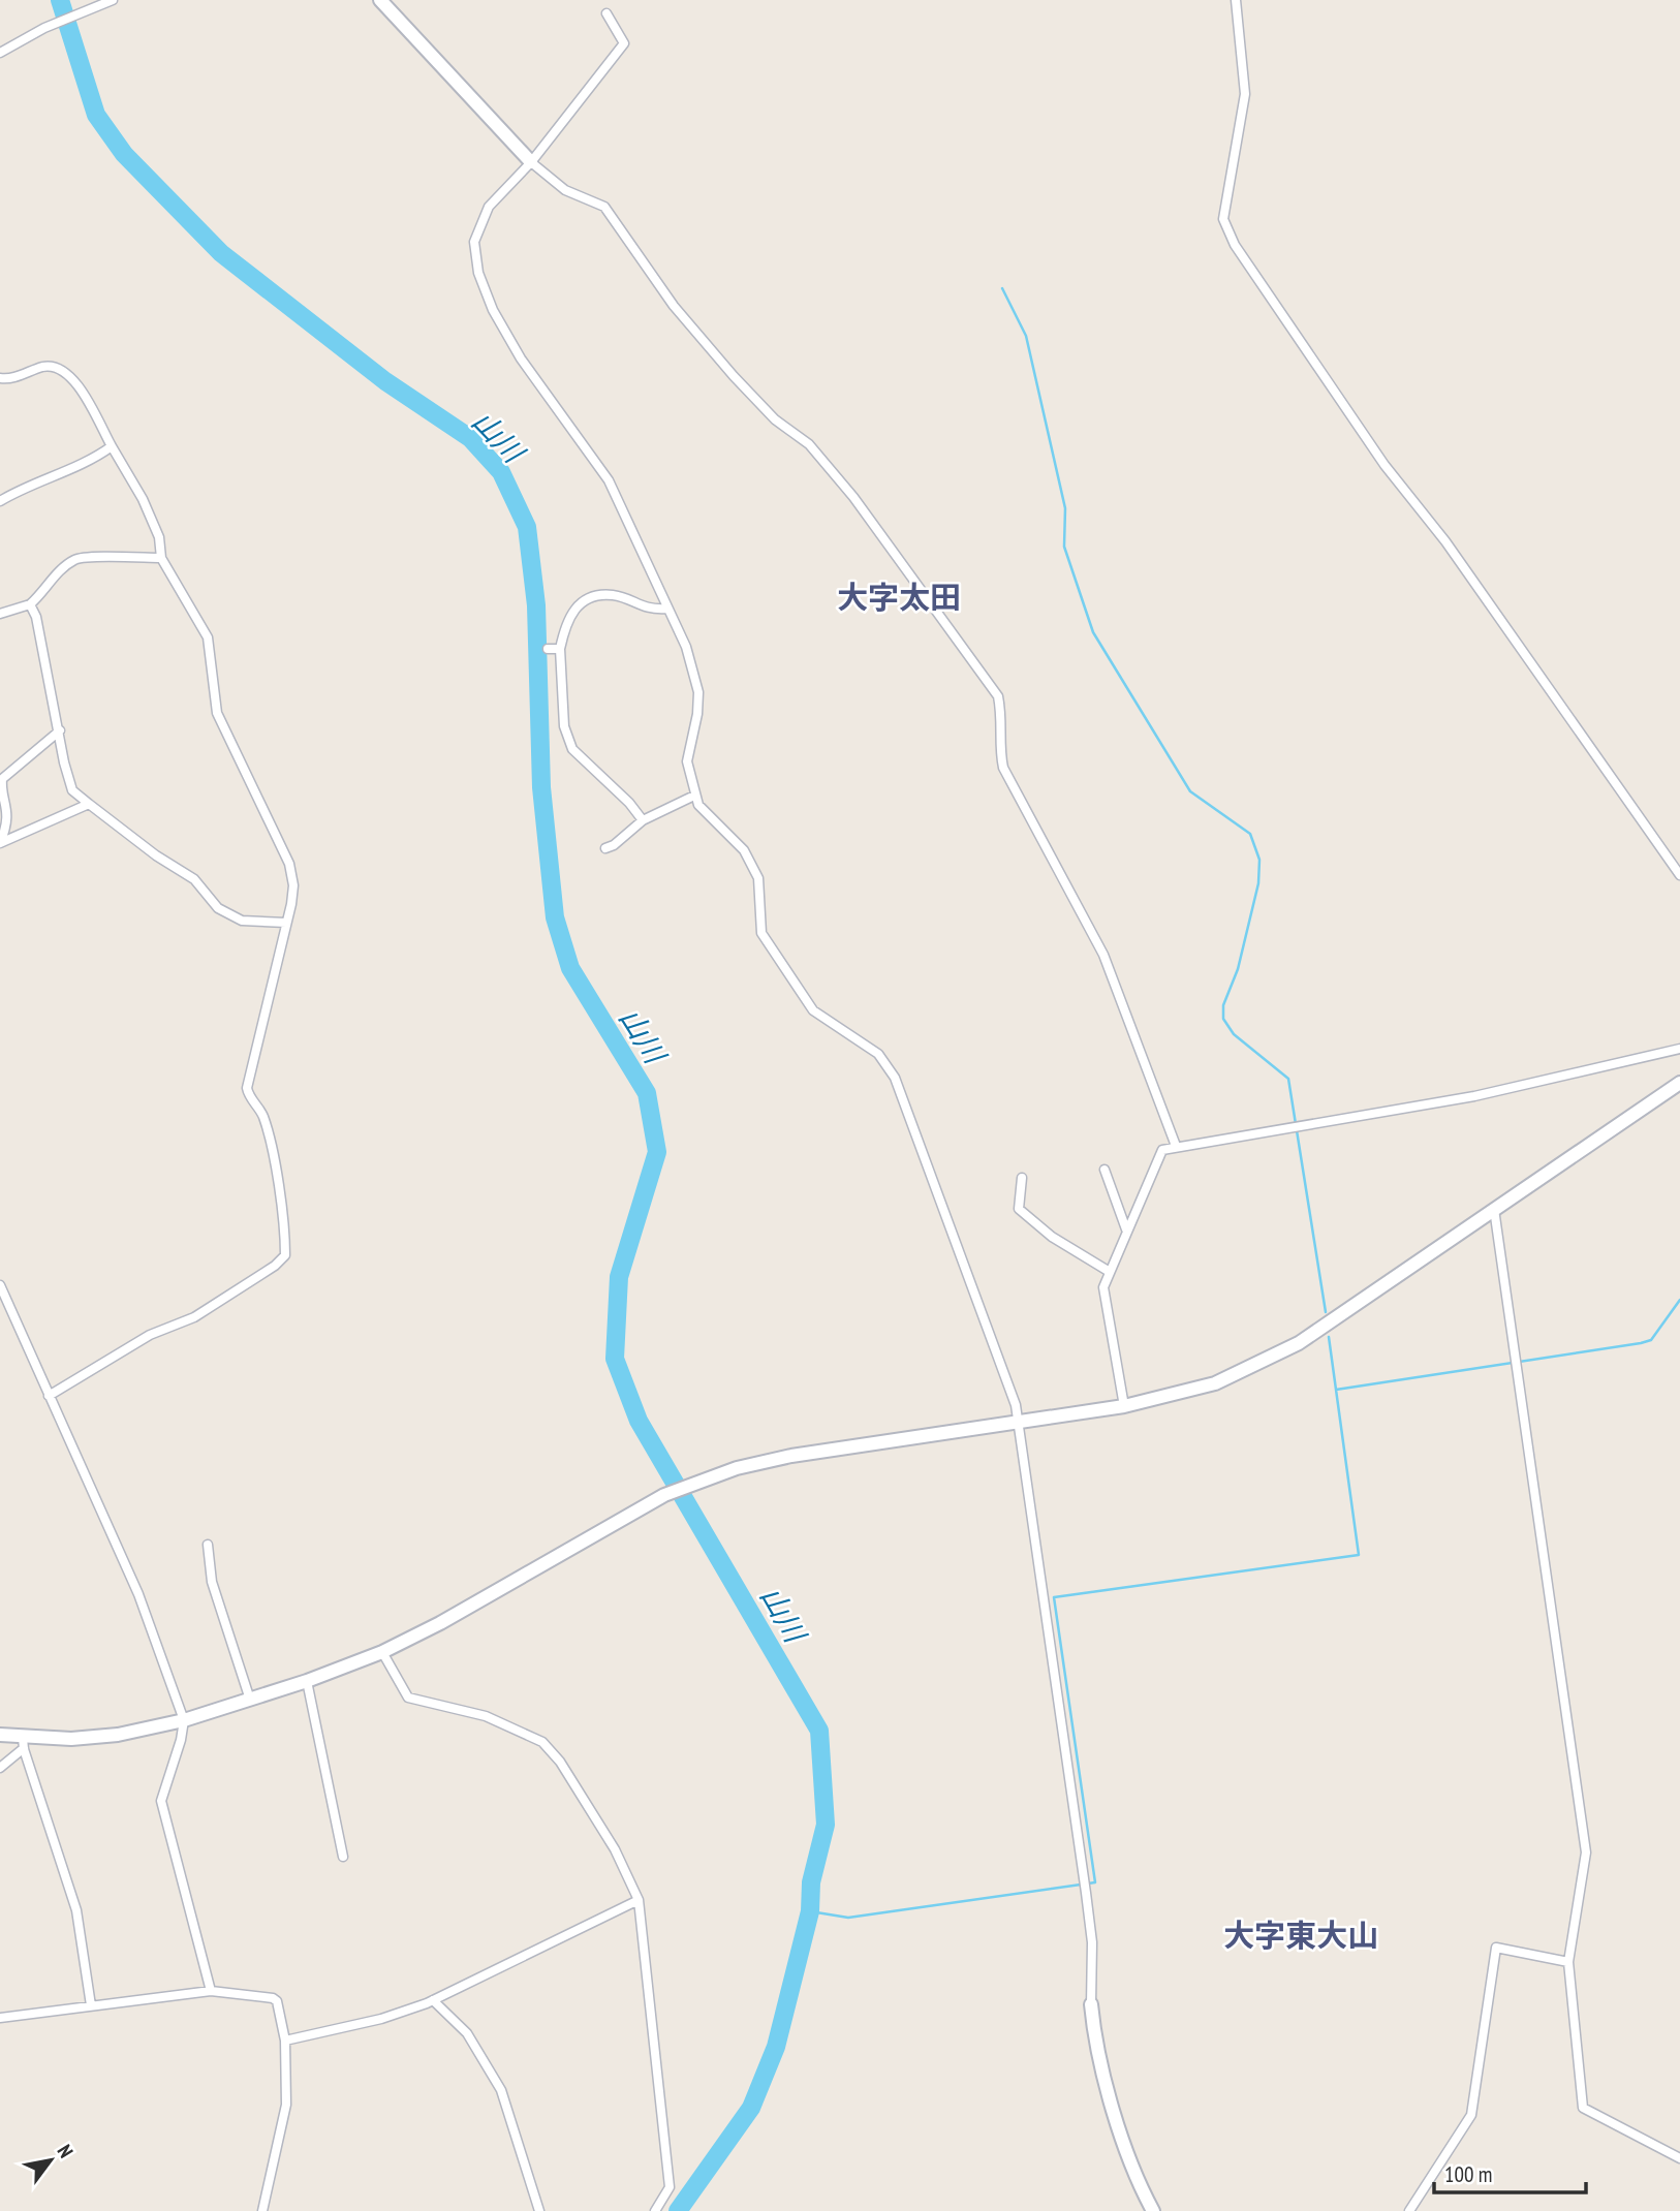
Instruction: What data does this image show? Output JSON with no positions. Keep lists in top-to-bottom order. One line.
{"districts":["大字太田","大字東大山"],"water":["山川"],"scale_bar":"100 m","north":"top right"}
